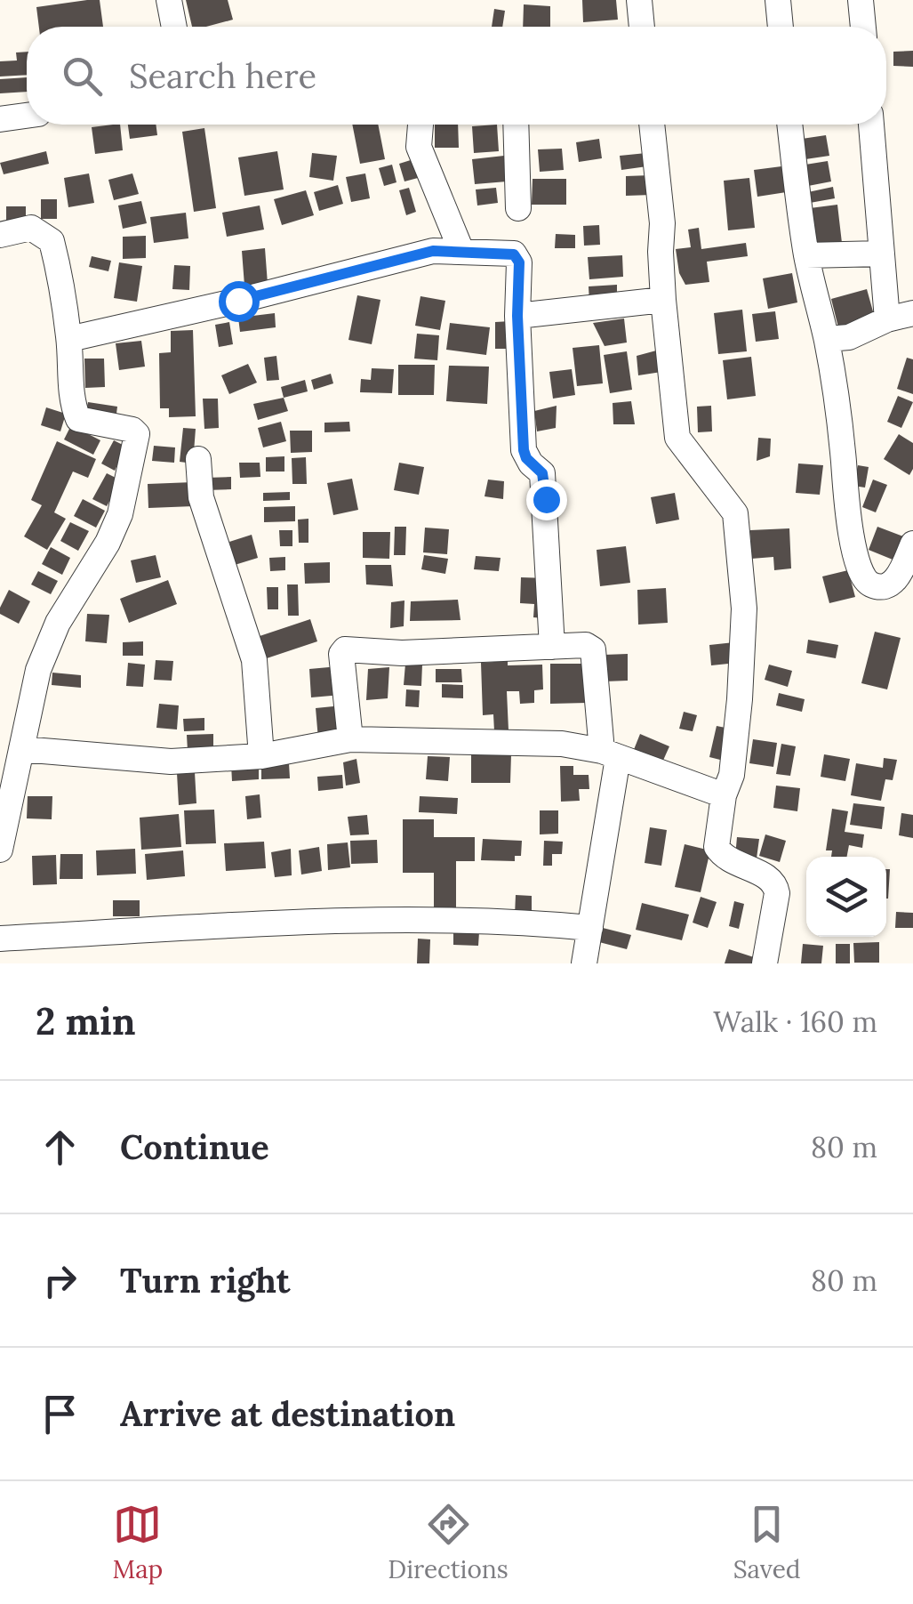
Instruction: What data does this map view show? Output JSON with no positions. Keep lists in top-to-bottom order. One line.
{"page":{"search":"Search here","heading":["2 min","Walk · 160 m"],"list":[["Continue","80 m"],["Turn right","80 m"],"Arrive at destination"],"nav":["Map","Directions","Saved"]}}
